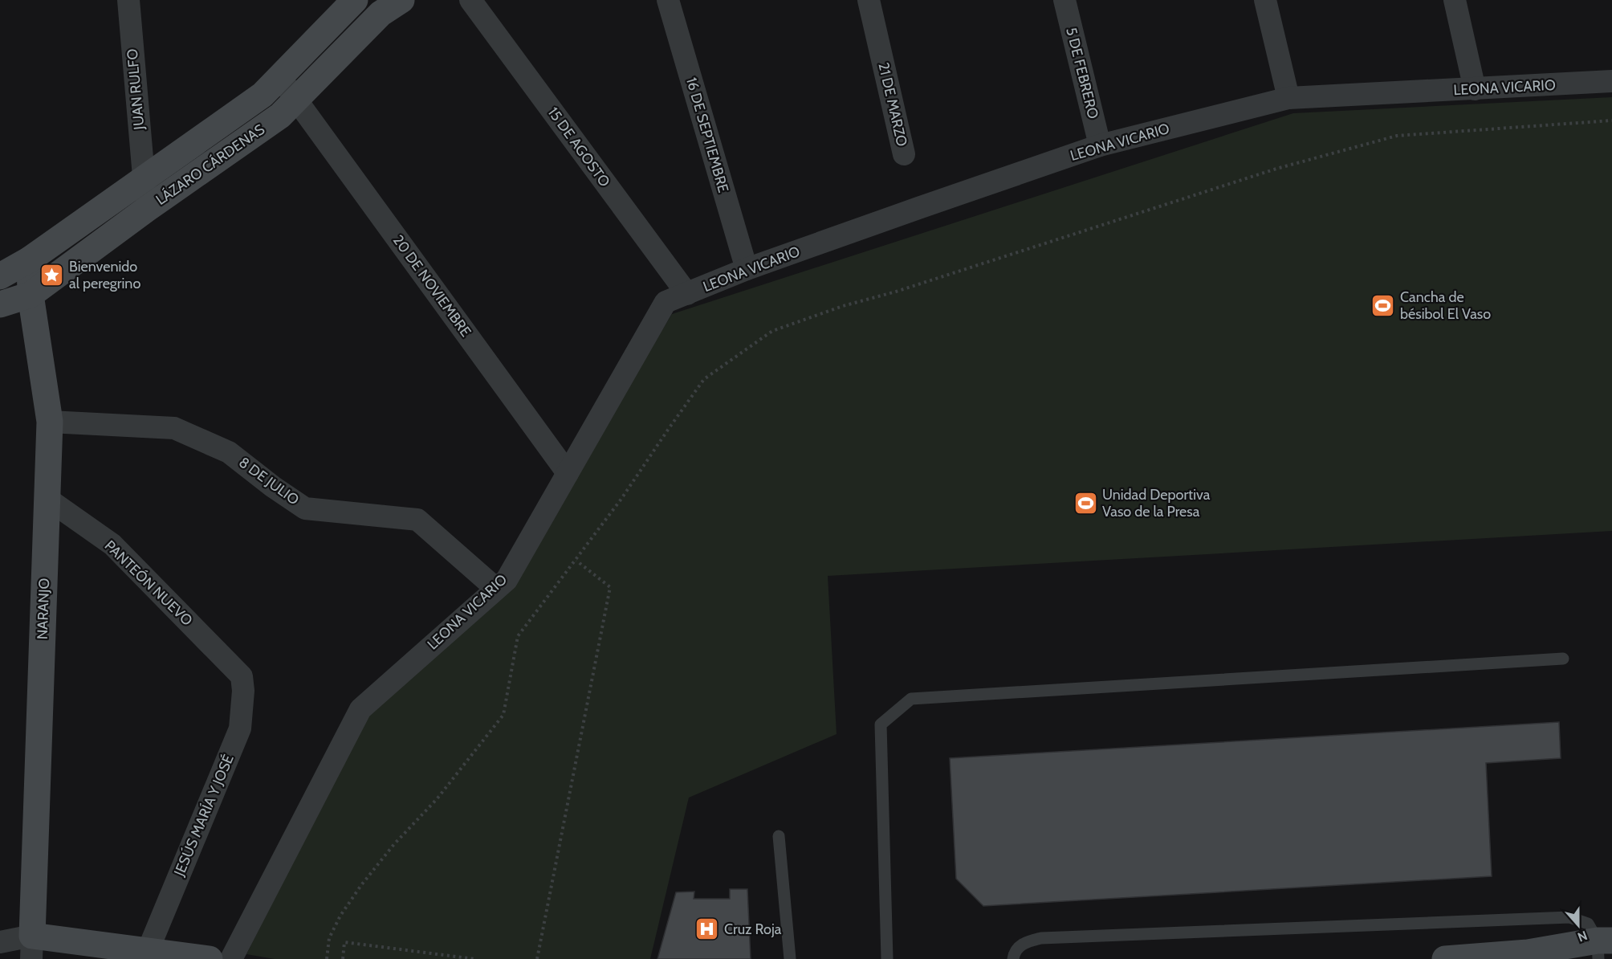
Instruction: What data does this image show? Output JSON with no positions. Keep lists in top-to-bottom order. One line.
{"streets":{"street":["5 DE FEBRERO","LEONA VICARIO","JUAN RULFO","21 DE MARZO","16 DE SEPTIEMBRE","15 DE AGOSTO","LÁZARO CÁRDENAS","20 DE NOVIEMBRE","8 DE JULIO","PANTEÓN NUEVO","NARANJO","JESÚS MARÍA Y JOSÉ"]},"crossings":[["5 DE FEBRERO","LEONA VICARIO"],["LEONA VICARIO","16 DE SEPTIEMBRE"],["LEONA VICARIO","15 DE AGOSTO"],["LEONA VICARIO","20 DE NOVIEMBRE"],["LEONA VICARIO","8 DE JULIO"],["JUAN RULFO","LÁZARO CÁRDENAS"],["LÁZARO CÁRDENAS","20 DE NOVIEMBRE"],["LÁZARO CÁRDENAS","NARANJO"],["8 DE JULIO","NARANJO"],["PANTEÓN NUEVO","NARANJO"],["PANTEÓN NUEVO","JESÚS MARÍA Y JOSÉ"]],"places":{"place":["Bienvenido al peregrino"],"sports":["Cancha de bésibol El Vaso","Unidad Deportiva Vaso de la Presa"],"hospital":["Cruz Roja"]},"north":"bottom"}
